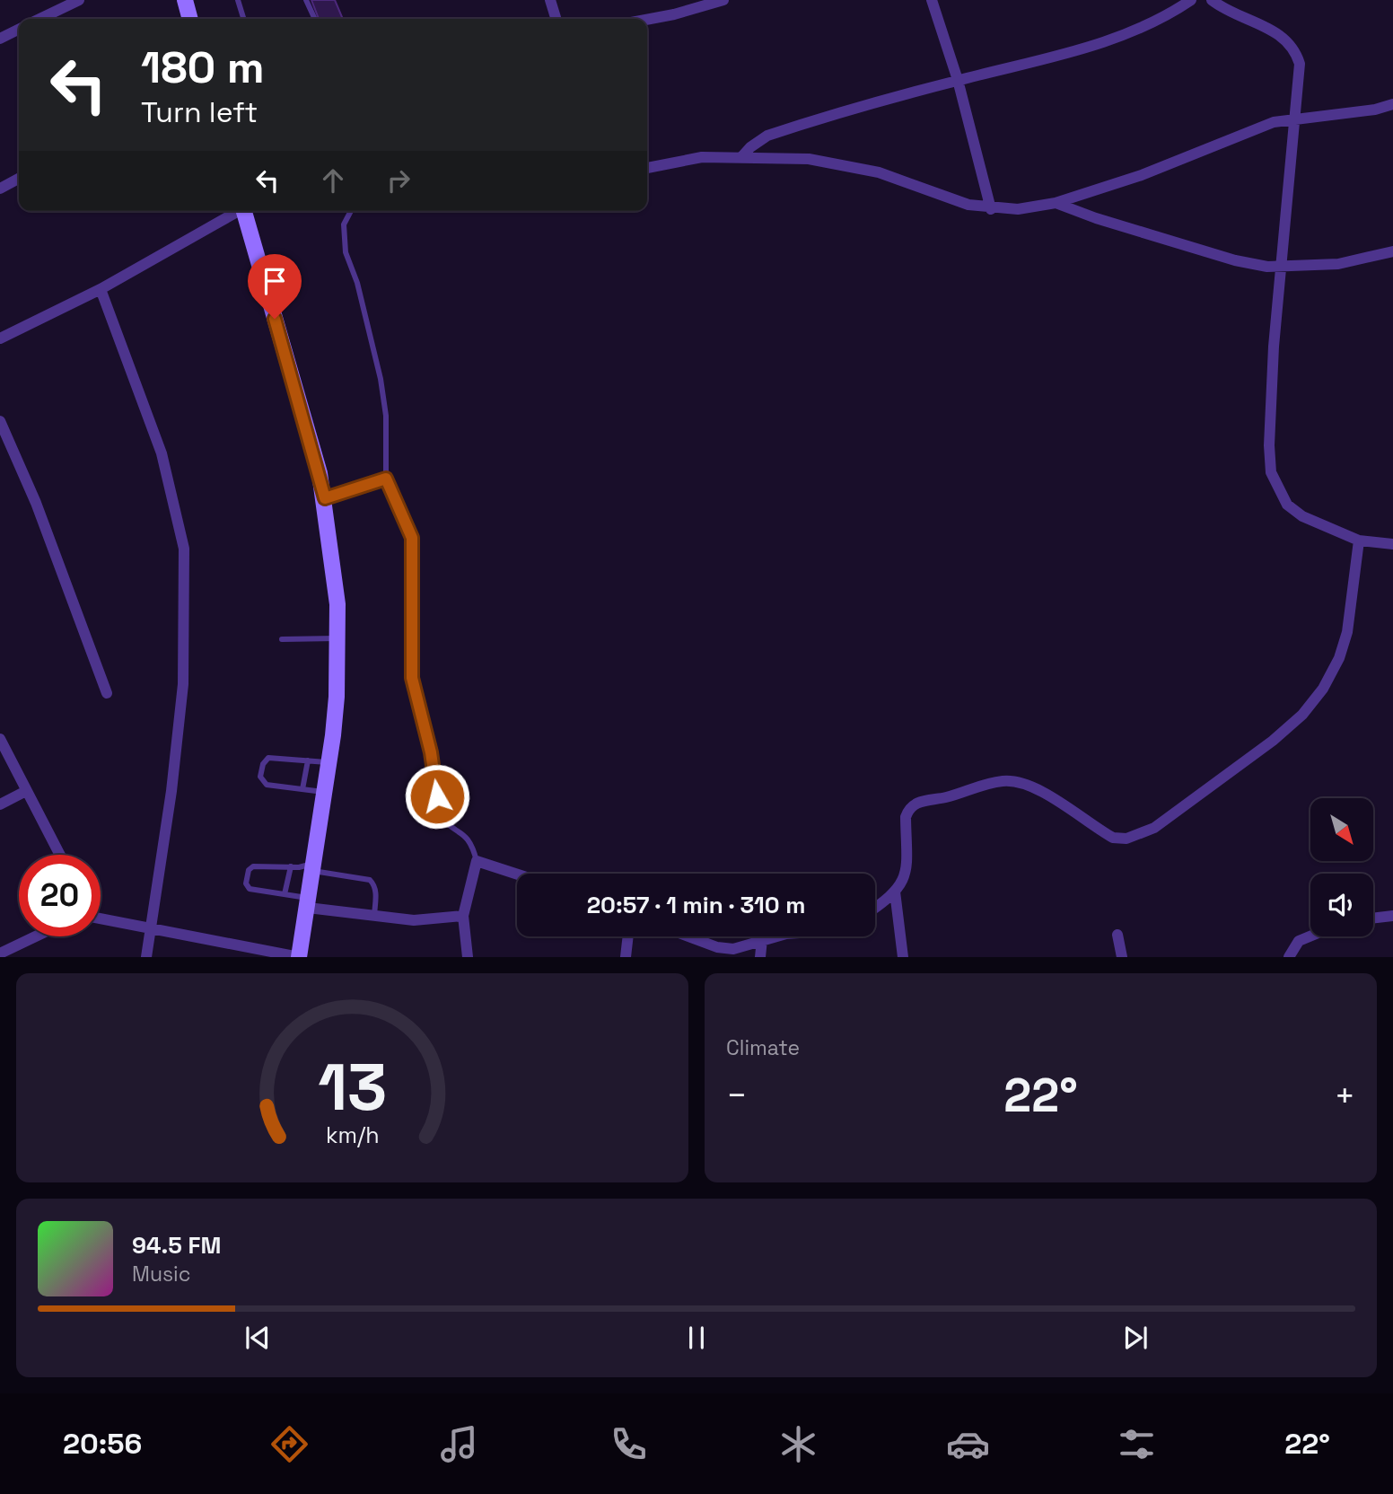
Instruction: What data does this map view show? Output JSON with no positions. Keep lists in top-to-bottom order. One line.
{"north":"bottom right","page":{"turn":["180 m","Turn left"],"limit":"20","trip":"20:57 · 1 min · 310 m","tile":"Climate","heat":["−","22°","+"],"song":["94.5 FM","Music"],"tabs":["20:56","22°"],"gauge":["13","km/h"]}}
